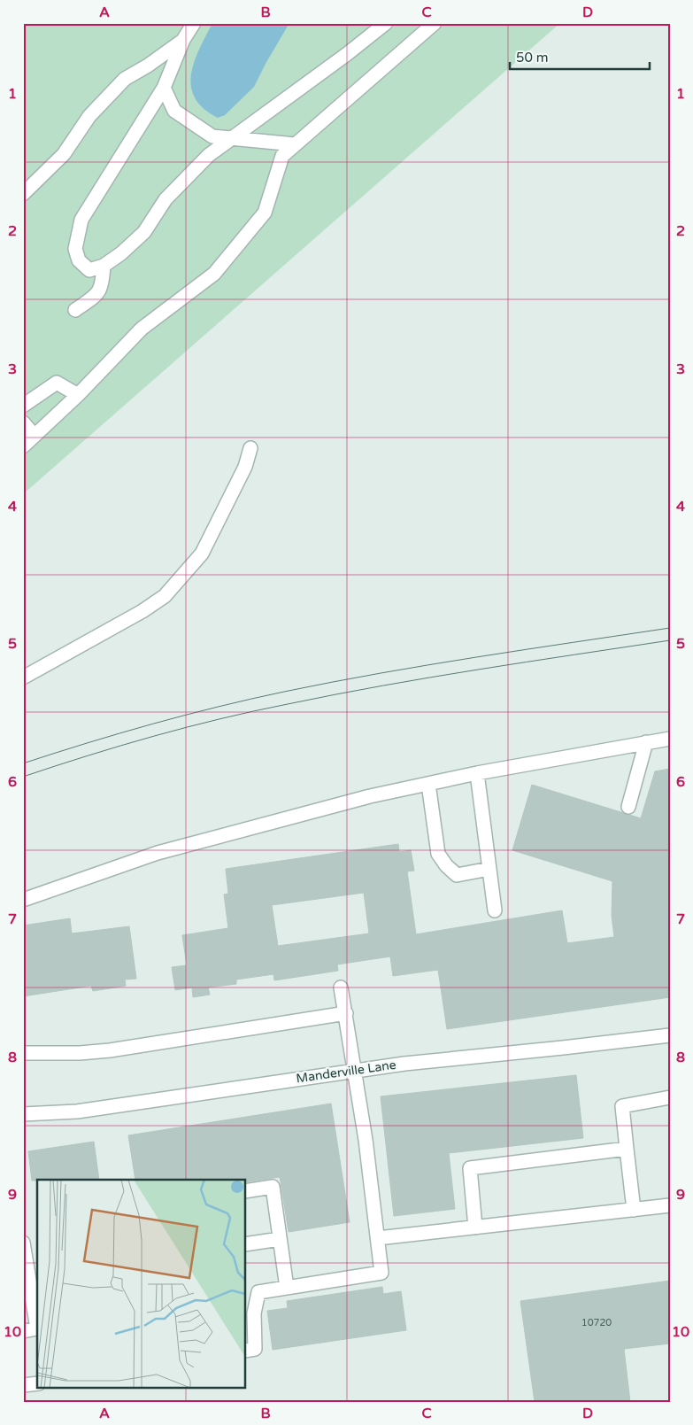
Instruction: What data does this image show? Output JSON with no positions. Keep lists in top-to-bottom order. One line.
{"streets":{"street":["Manderville Lane"]},"house_numbers":["10720"],"scale_bar":"50 m","grid":{"columns":["A","B","C","D"],"rows":["1","2","3","4","5","6","7","8","9","10"]}}
